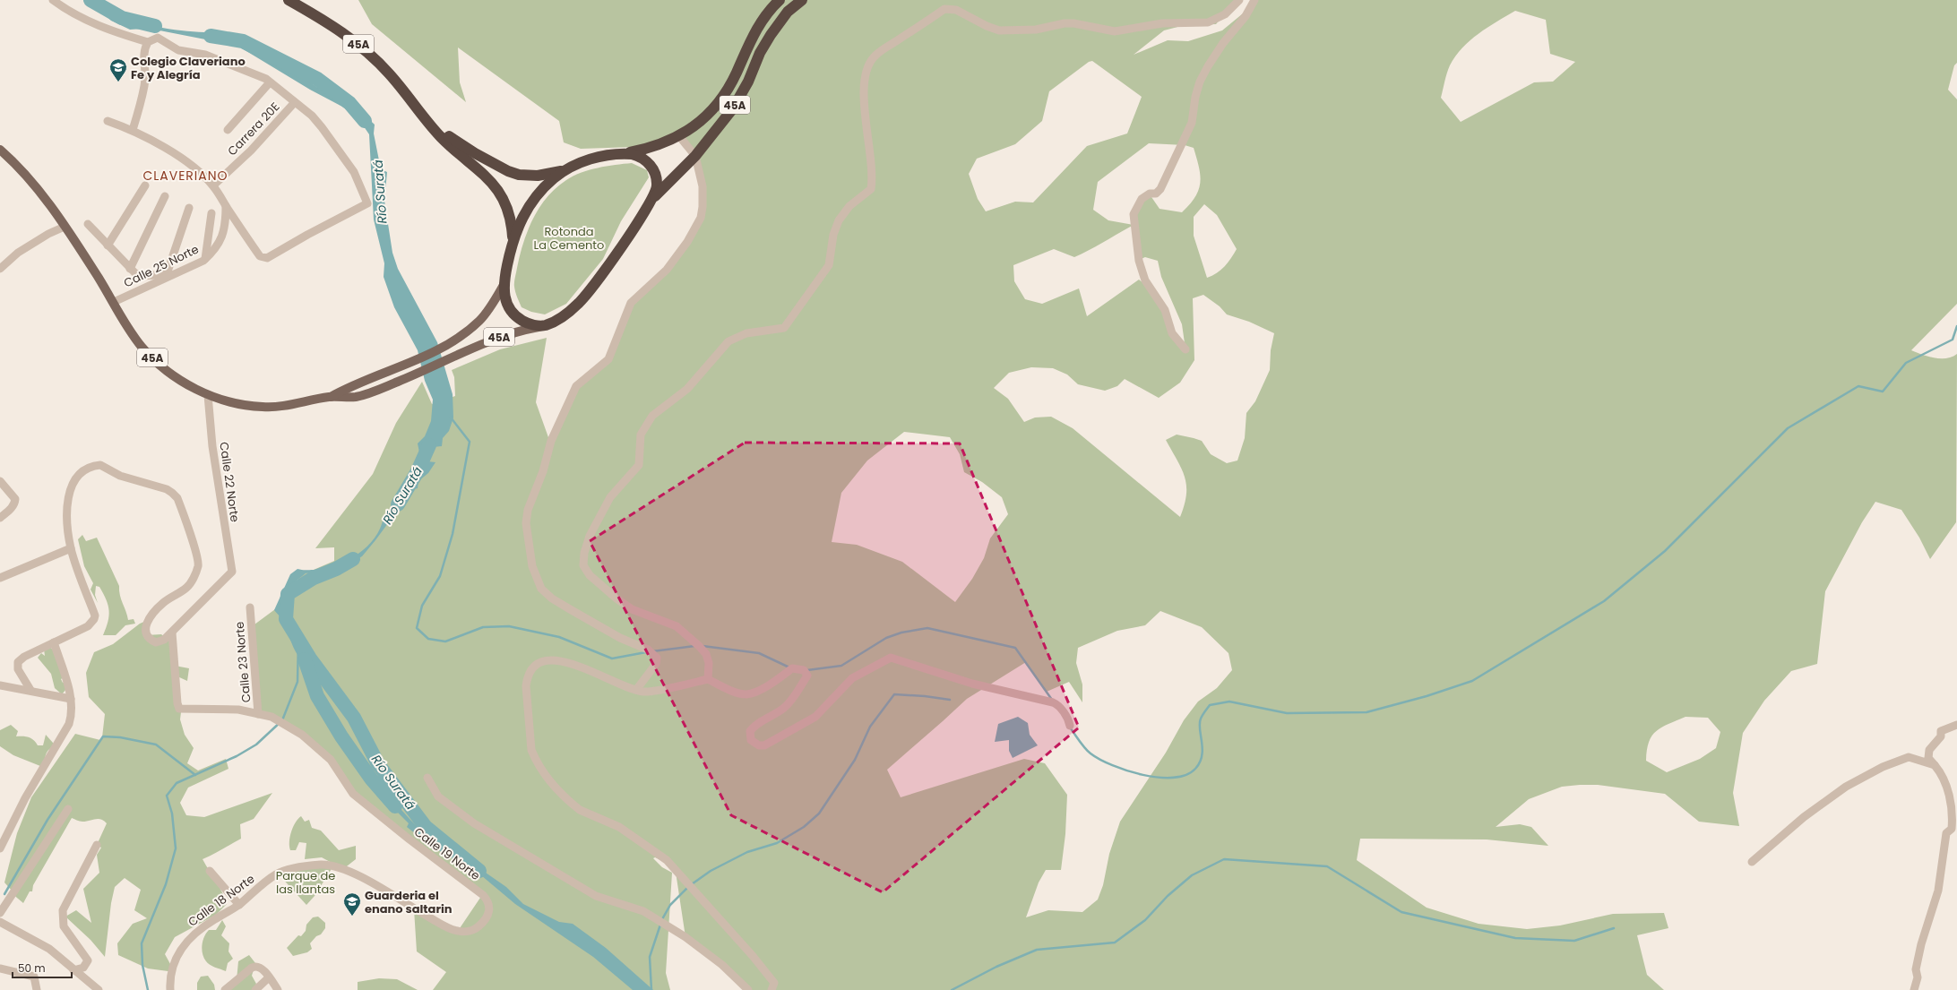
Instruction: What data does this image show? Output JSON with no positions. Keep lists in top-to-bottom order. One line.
{"streets":{"highway":["45A"],"street":["Carrera 20E","Calle 25 Norte","Calle 22 Norte","Calle 23 Norte","Calle 19 Norte","Calle 18 Norte"]},"crossings":[["45A","Calle 25 Norte"],["45A","Calle 22 Norte"],["Calle 22 Norte","Calle 19 Norte"],["Calle 23 Norte","Calle 19 Norte"],["Calle 19 Norte","Calle 18 Norte"]],"districts":["CLAVERIANO"],"water":["Río Suratá"],"parks":["Rotonda La Cemento","Parque de las llantas"],"places":{"school or university":["Colegio Claveriano Fe y Alegría","Guarderia el enano saltarin"]},"scale_bar":"50 m"}
